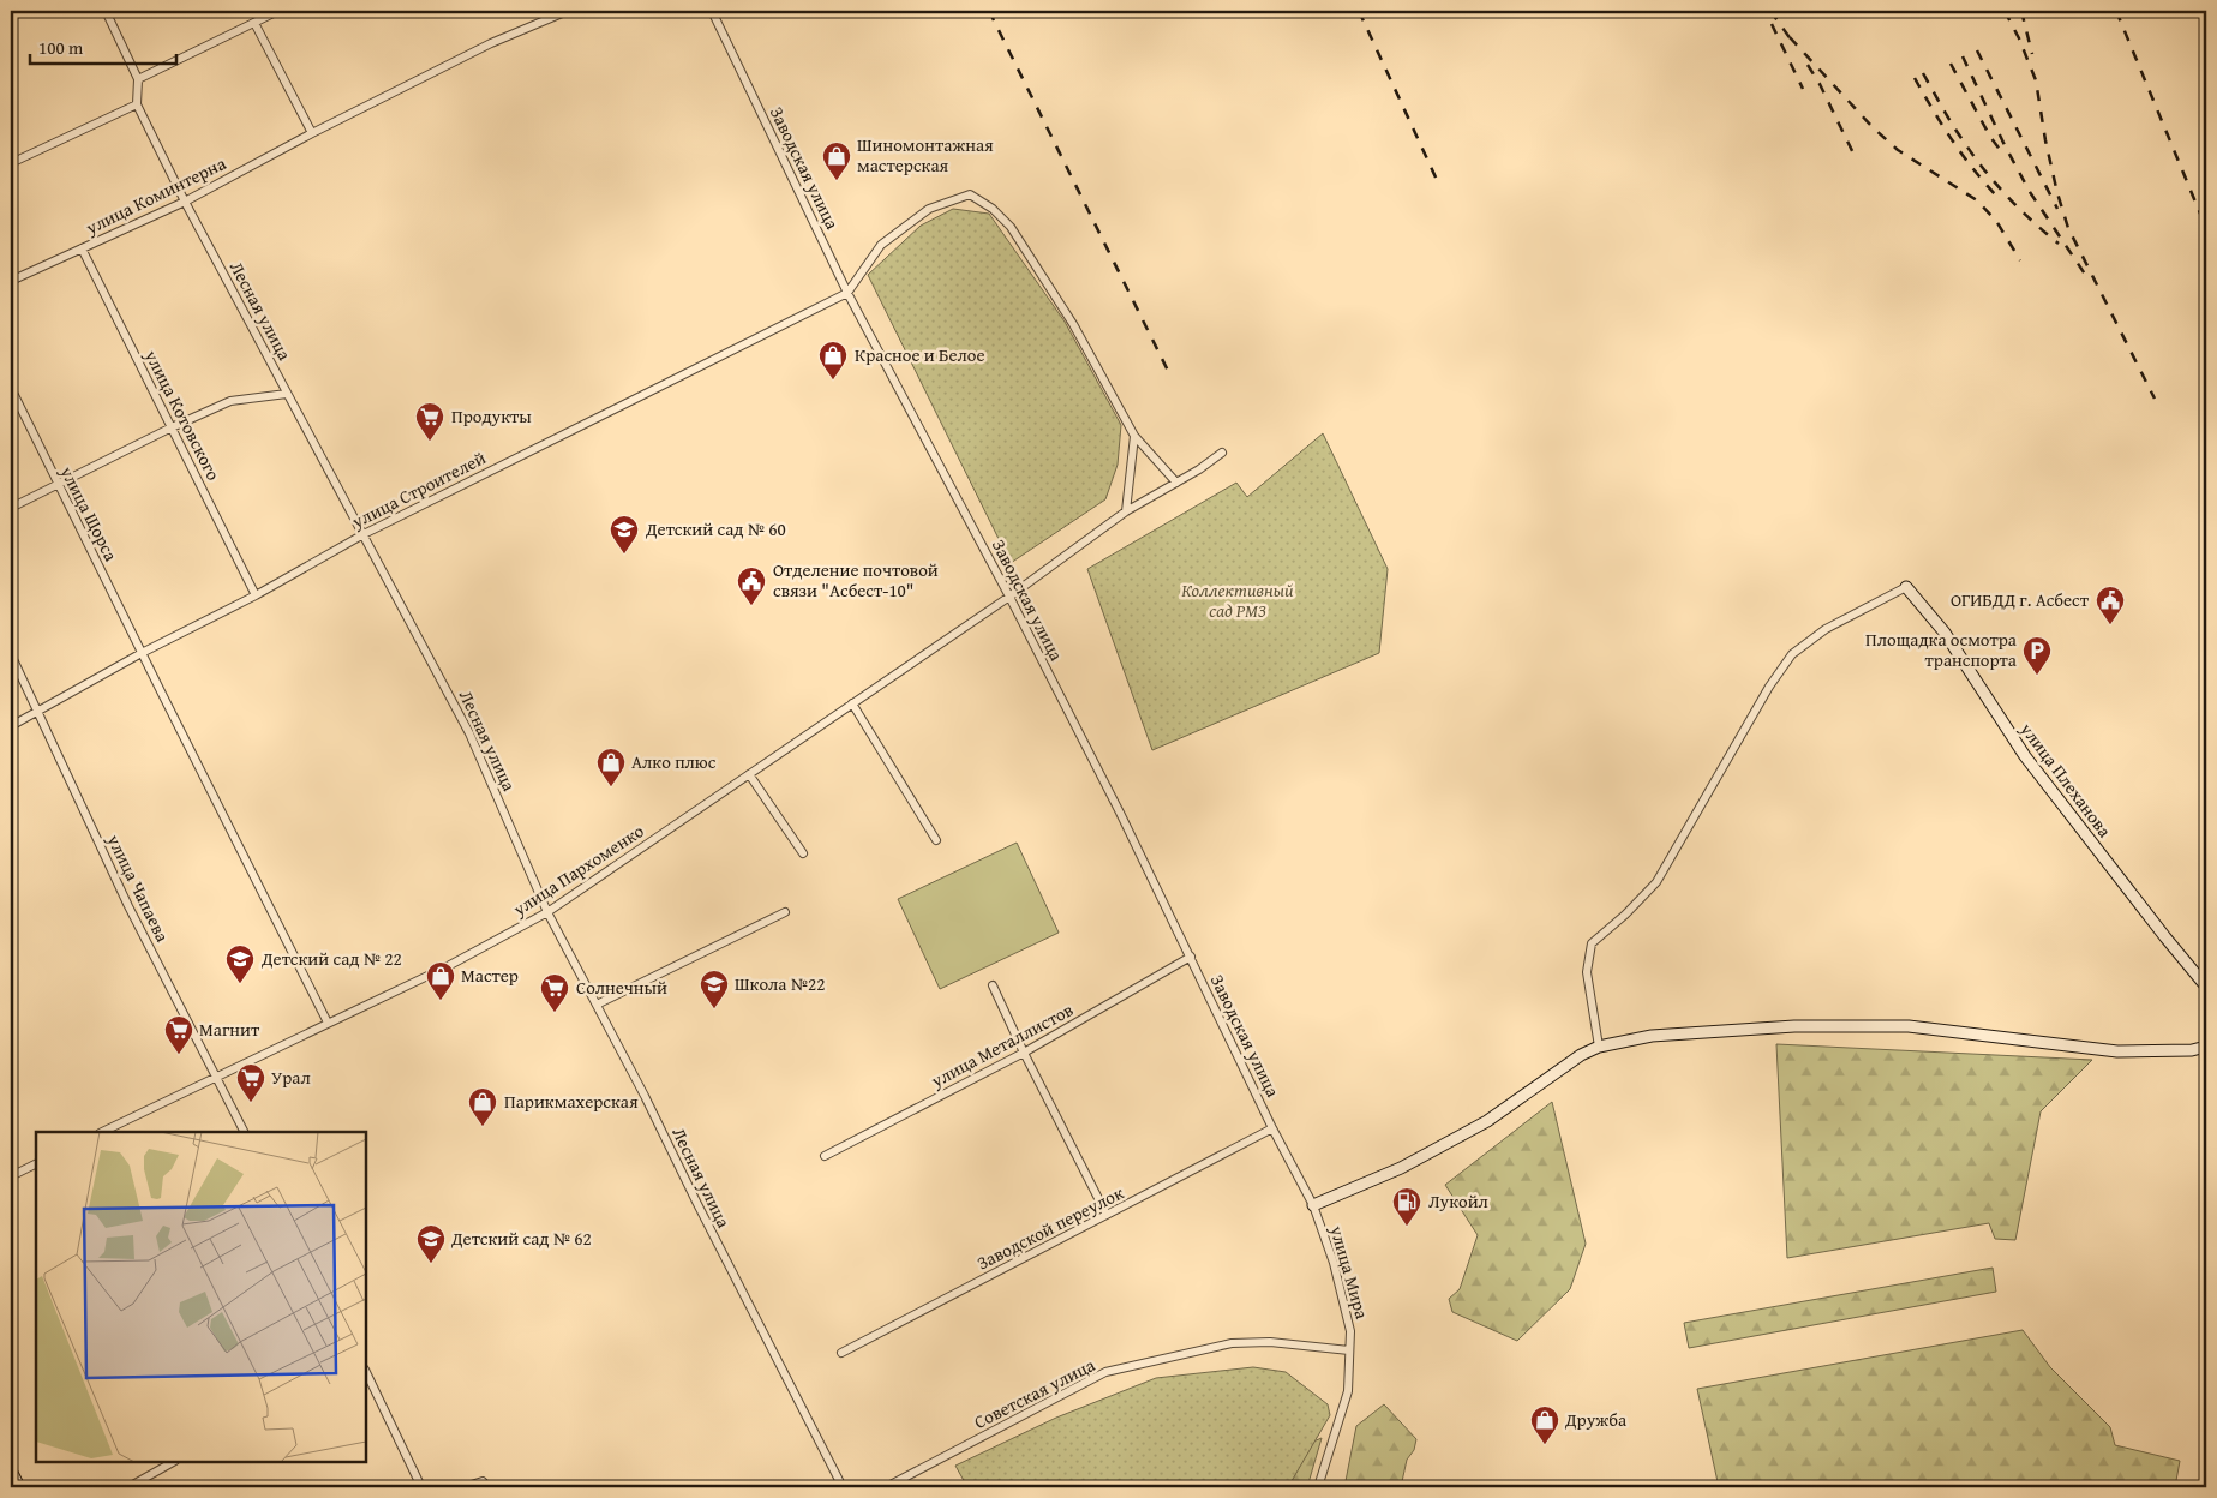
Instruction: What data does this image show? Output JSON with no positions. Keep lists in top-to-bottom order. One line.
{"streets":{"street":["Заводская улица","улица Коминтерна","Лесная улица","улица Котовского","улица Строителей","улица Щорса","улица Плеханова","улица Пархоменко","улица Чапаева","улица Металлистов","Заводской переулок","улица Мира","Советская улица"]},"crossings":[["Заводская улица","улица Строителей"],["Заводская улица","улица Пархоменко"],["Заводская улица","улица Металлистов"],["Заводская улица","Заводской переулок"],["Заводская улица","улица Мира"],["улица Коминтерна","Лесная улица"],["улица Коминтерна","улица Котовского"],["Лесная улица","улица Строителей"],["Лесная улица","улица Пархоменко"],["улица Котовского","улица Строителей"],["улица Строителей","улица Щорса"],["улица Строителей","улица Чапаева"],["улица Щорса","улица Пархоменко"],["улица Пархоменко","улица Чапаева"],["улица Мира","Советская улица"]],"parks":["Коллективный сад РМЗ"],"places":{"shop":["Шиномонтажная мастерская","Красное и Белое","Алко плюс","Мастер","Парикмахерская","Дружба"],"supermarket":["Продукты","Солнечный","Магнит","Урал"],"school or university":["Детский сад № 60","Детский сад № 22","Школа №22","Детский сад № 62"],"public building":["Отделение почтовой связи \"Асбест-10\"","ОГИБДД г. Асбест"],"parking":["Площадка осмотра транспорта"],"fuel station":["Лукойл"]},"scale_bar":"100 m"}
